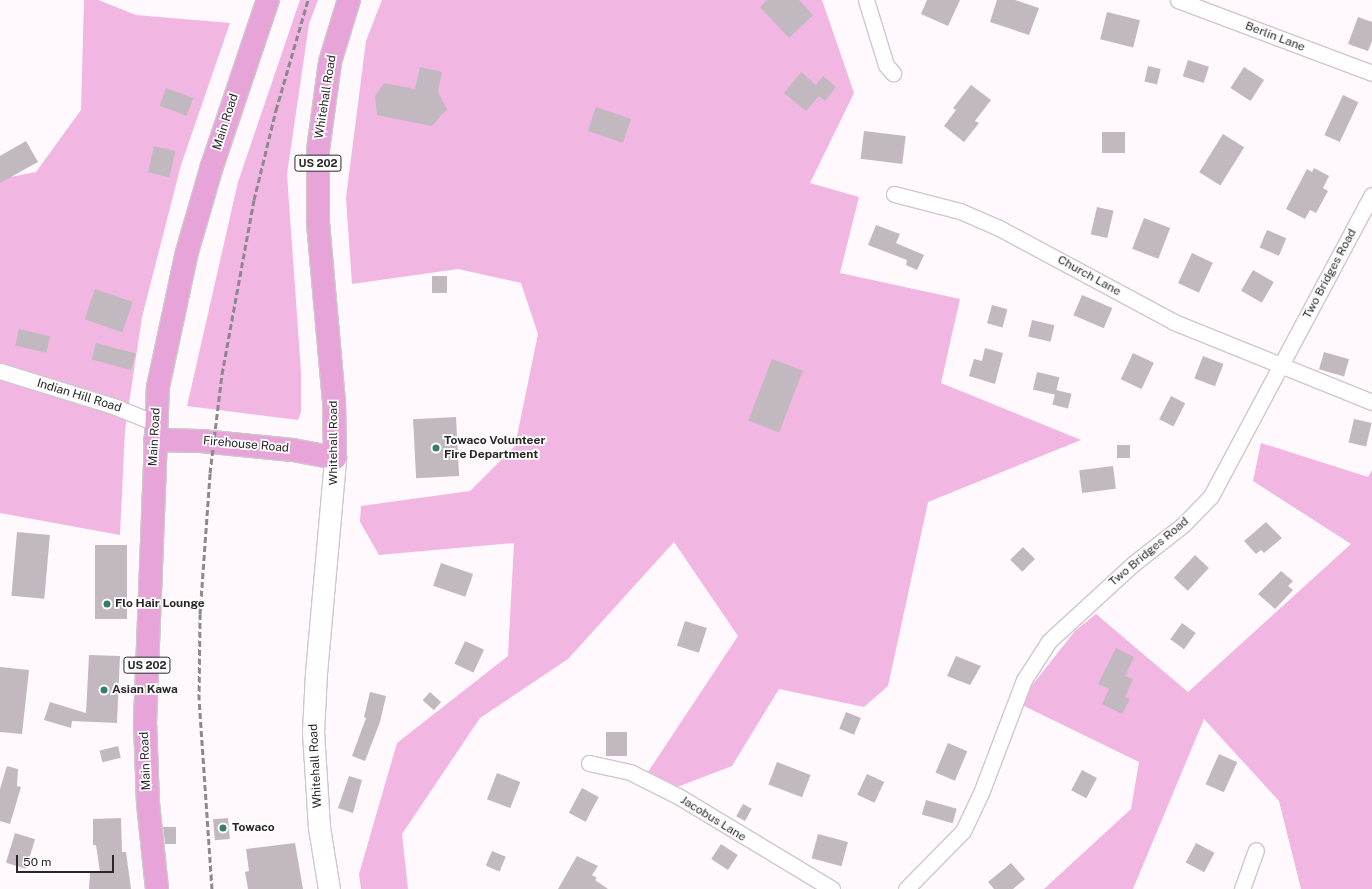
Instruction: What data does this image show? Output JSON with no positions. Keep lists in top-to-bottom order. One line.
{"streets":{"main road":["Whitehall Road","Main Road","US 202","Firehouse Road"],"street":["Berlin Lane","Two Bridges Road","Church Lane","Indian Hill Road","Jacobus Lane"]},"crossings":[["Whitehall Road","Firehouse Road"],["Main Road","Indian Hill Road"],["Main Road","Firehouse Road"],["Two Bridges Road","Church Lane"],["Indian Hill Road","Firehouse Road"]],"places":["Towaco Volunteer Fire Department","Flo Hair Lounge","Asian Kawa","Towaco"],"scale_bar":"50 m"}
